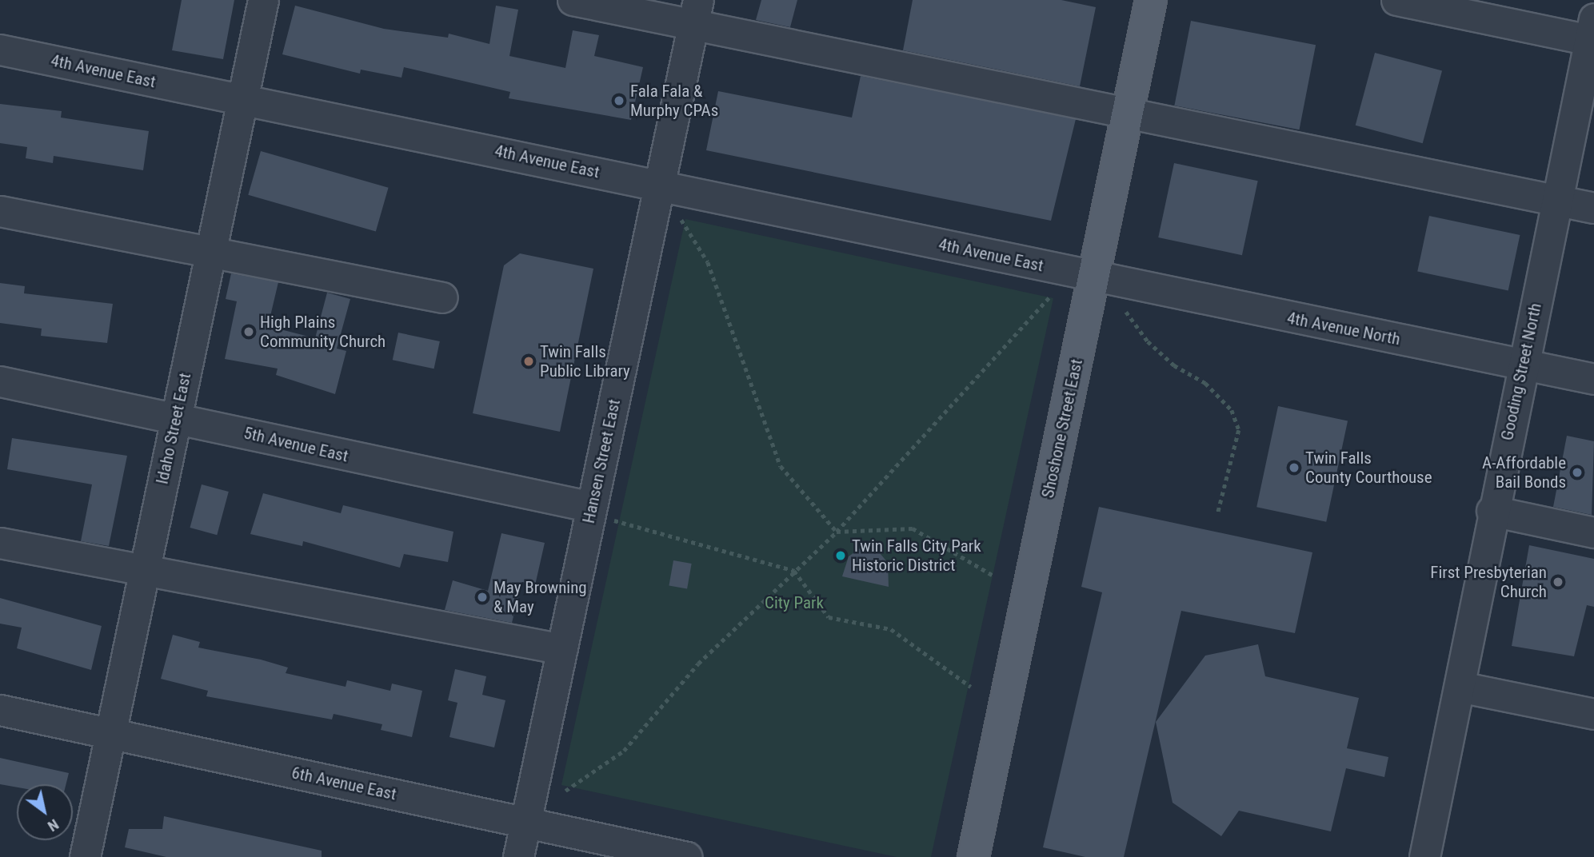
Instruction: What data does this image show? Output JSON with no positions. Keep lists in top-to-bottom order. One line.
{"streets":{"main road":["Shoshone Street East"],"street":["4th Avenue East","4th Avenue North","Gooding Street North","Idaho Street East","5th Avenue East","Hansen Street East","6th Avenue East"]},"crossings":[["4th Avenue East","4th Avenue North"],["4th Avenue East","Idaho Street East"],["4th Avenue East","Shoshone Street East"],["4th Avenue East","Hansen Street East"],["4th Avenue North","Gooding Street North"],["4th Avenue North","Shoshone Street East"],["Idaho Street East","5th Avenue East"],["Idaho Street East","6th Avenue East"],["5th Avenue East","Hansen Street East"],["Hansen Street East","6th Avenue East"]],"parks":["City Park"],"places":["Fala Fala & Murphy CPAs","High Plains Community Church","Twin Falls Public Library","Twin Falls County Courthouse","A-Affordable Bail Bonds","Twin Falls City Park Historic District","First Presbyterian Church","May Browning & May"],"north":"bottom right"}
